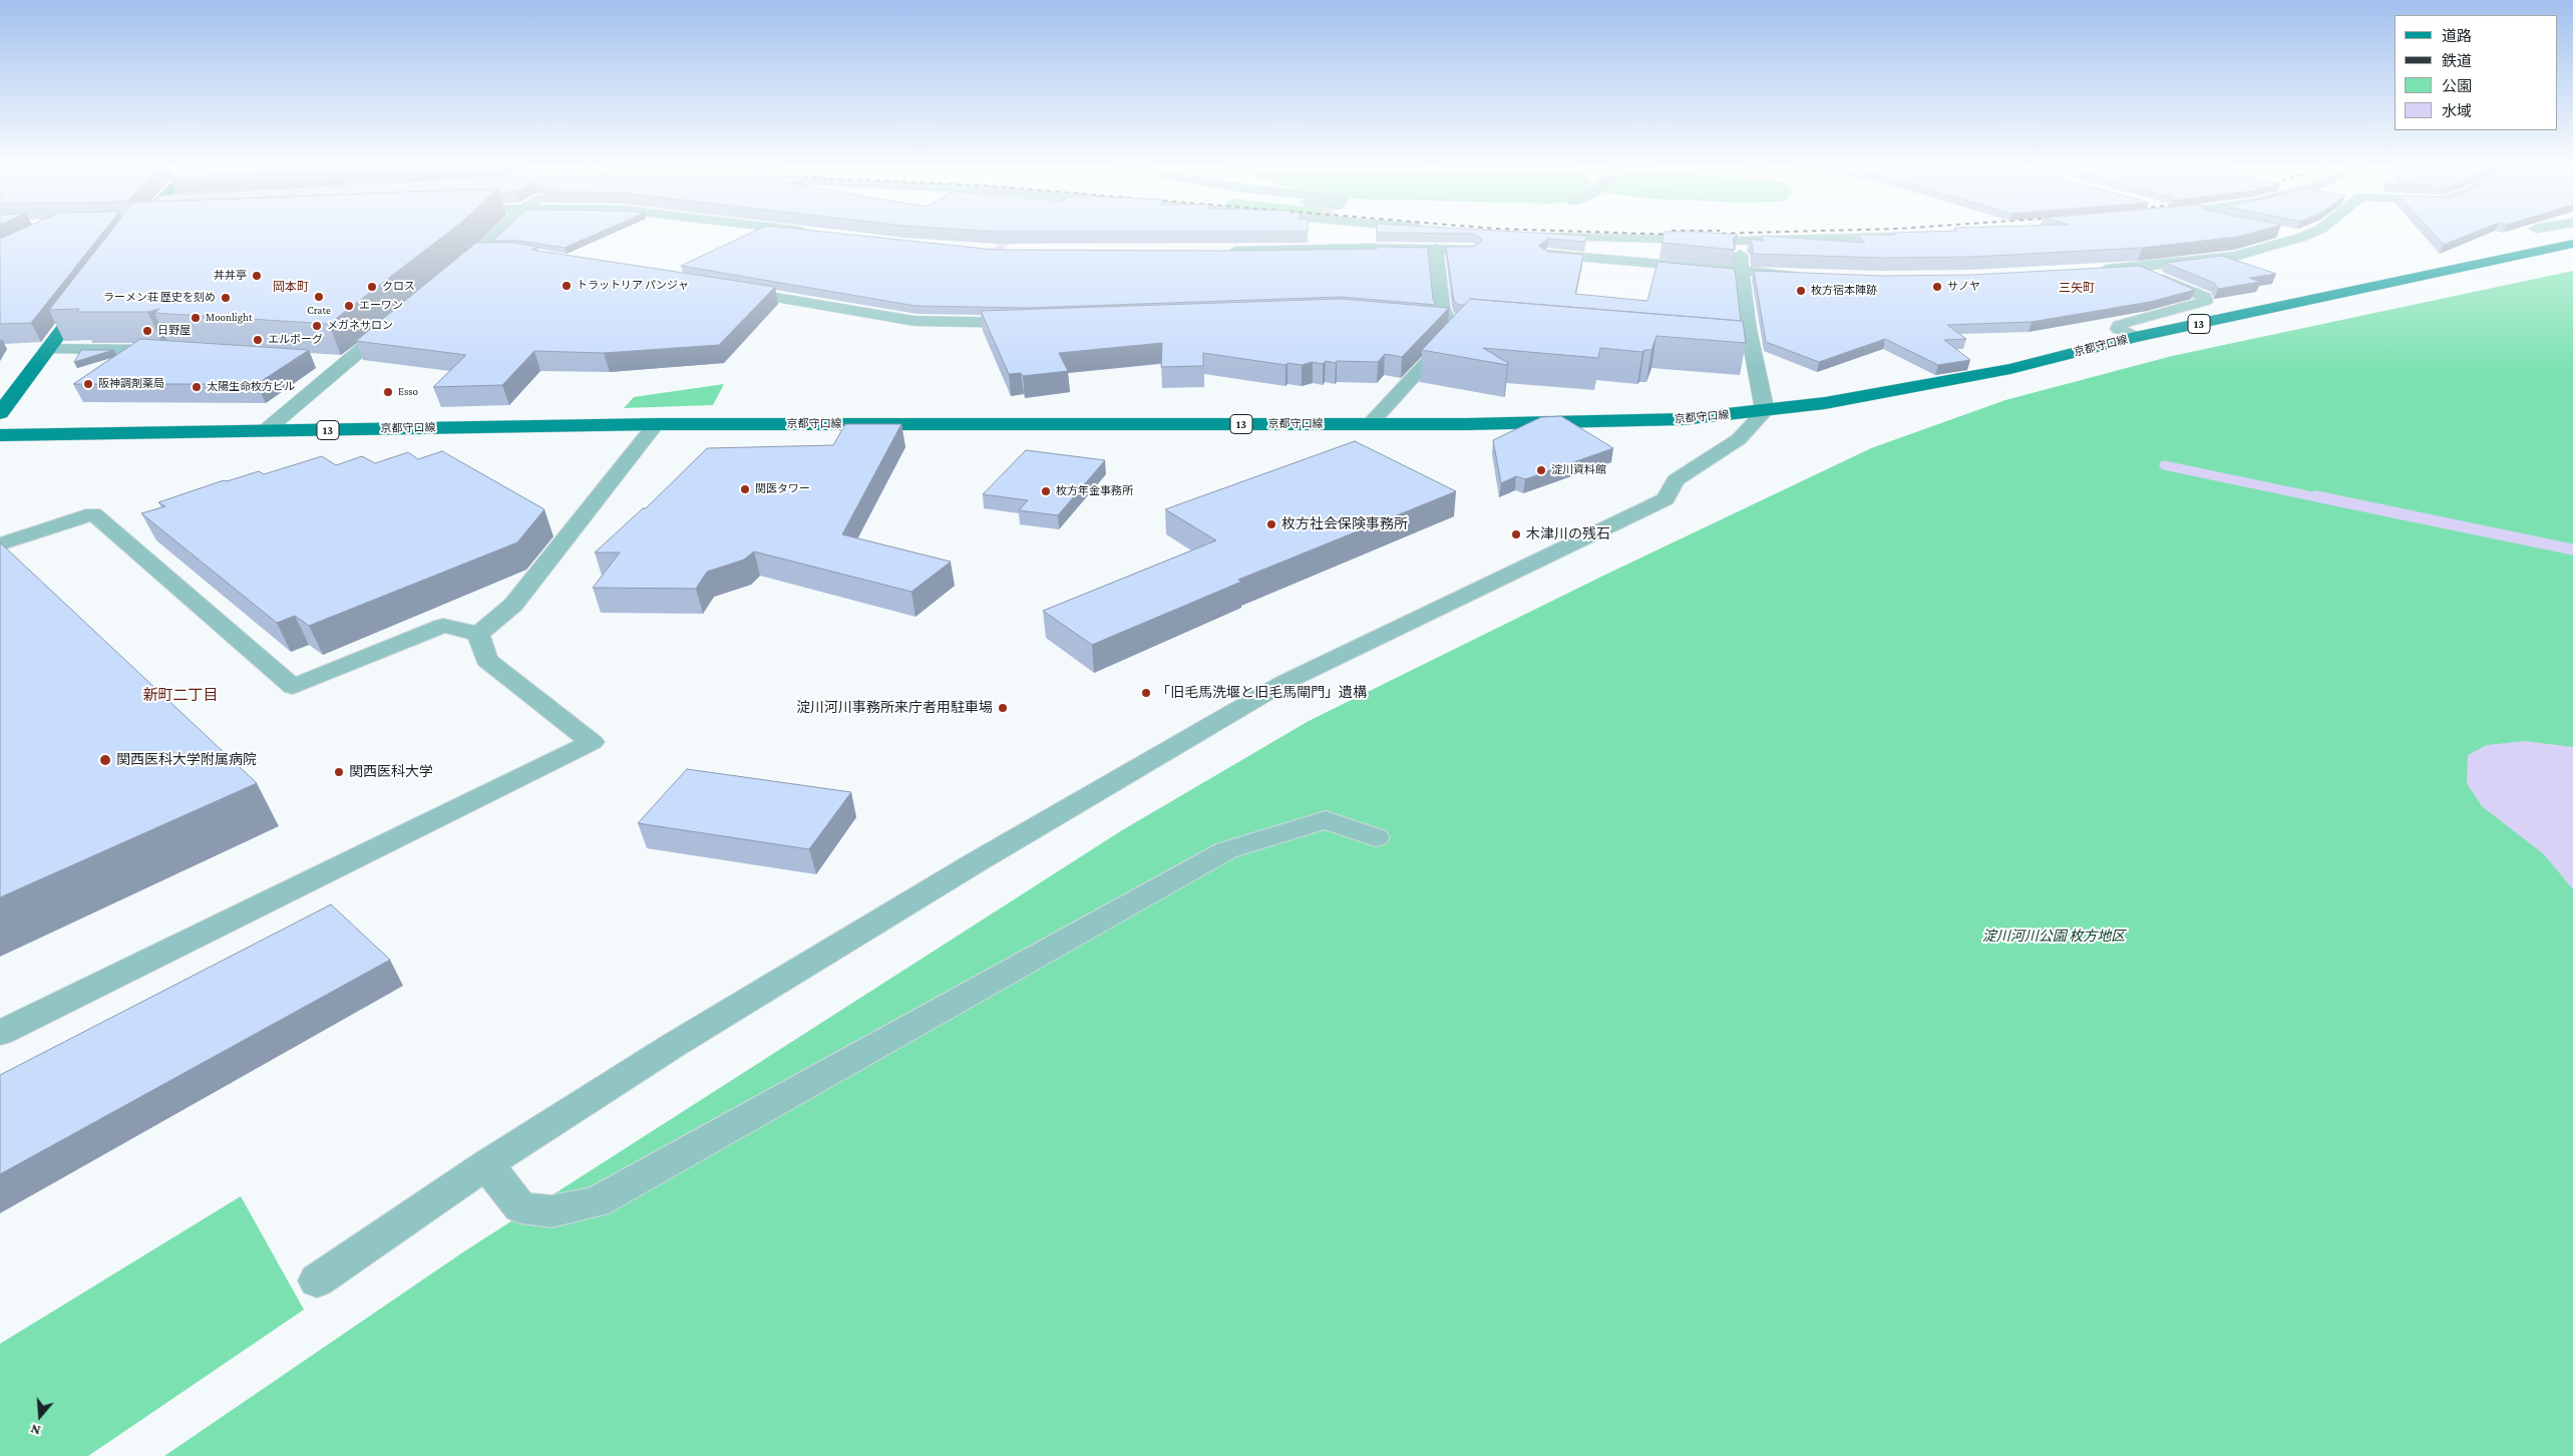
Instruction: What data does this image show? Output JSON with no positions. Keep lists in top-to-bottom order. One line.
{"streets":{"main road":["13","京都守口線"]},"districts":["岡本町","三矢町","新町二丁目"],"parks":["淀川河川公園 枚方地区"],"places":["丼丼亭","トラットリア パンジャ","クロス","サノヤ","枚方宿本陣跡","Crate","ラーメン荘 歴史を刻め","エーワン","Moonlight","メガネサロン","日野屋","エルボーグ","阪神調剤薬局","太陽生命枚方ビル","Esso","淀川資料館","関医タワー","枚方年金事務所","枚方社会保険事務所","木津川の残石","「旧毛馬洗堰と旧毛馬閘門」遺構","淀川河川事務所来庁者用駐車場","関西医科大学附属病院","関西医科大学"],"legend":["道路","鉄道","公園","水域"],"north":"bottom"}
